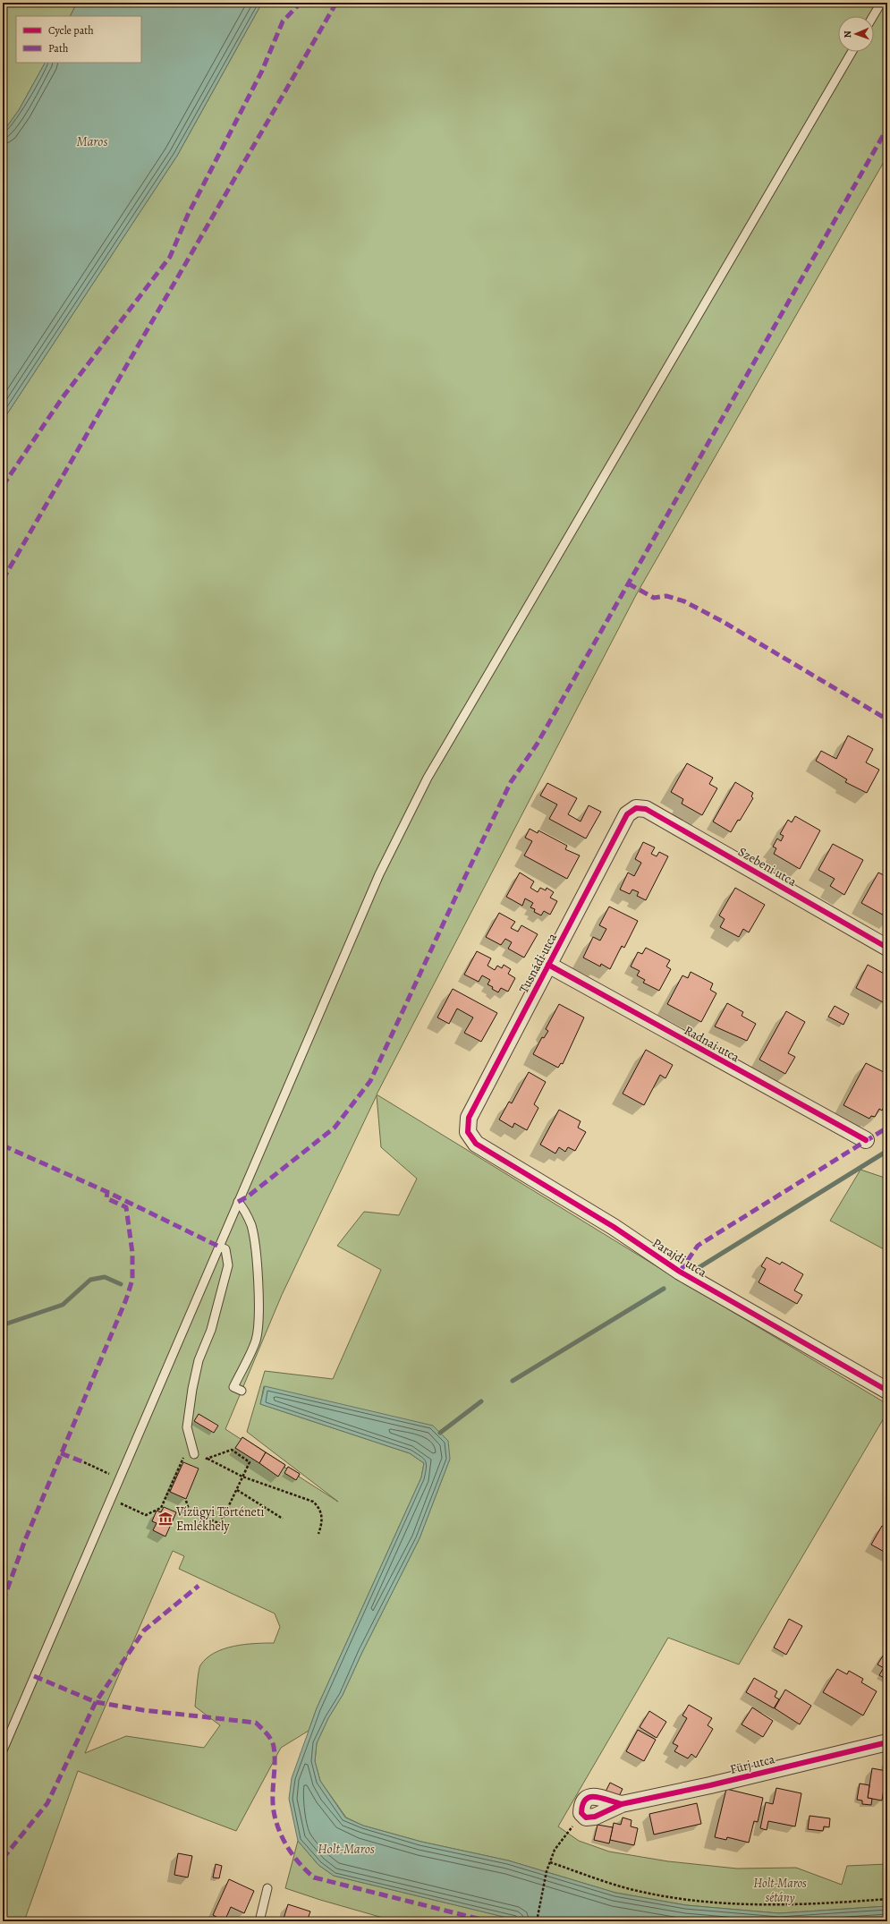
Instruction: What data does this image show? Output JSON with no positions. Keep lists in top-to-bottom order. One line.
{"streets":{"street":["Szebeni utca","Tusnádi utca","Radnai utca","Parajdi utca","Fürj utca"]},"crossings":[["Szebeni utca","Tusnádi utca"],["Tusnádi utca","Radnai utca"],["Tusnádi utca","Parajdi utca"]],"water":["Maros","Holt-Maros"],"parks":["Holt-Maros sétány"],"places":{"museum":["Vízügyi Történeti Emlékhely"]},"legend":["Cycle path","Path"],"north":"left"}
